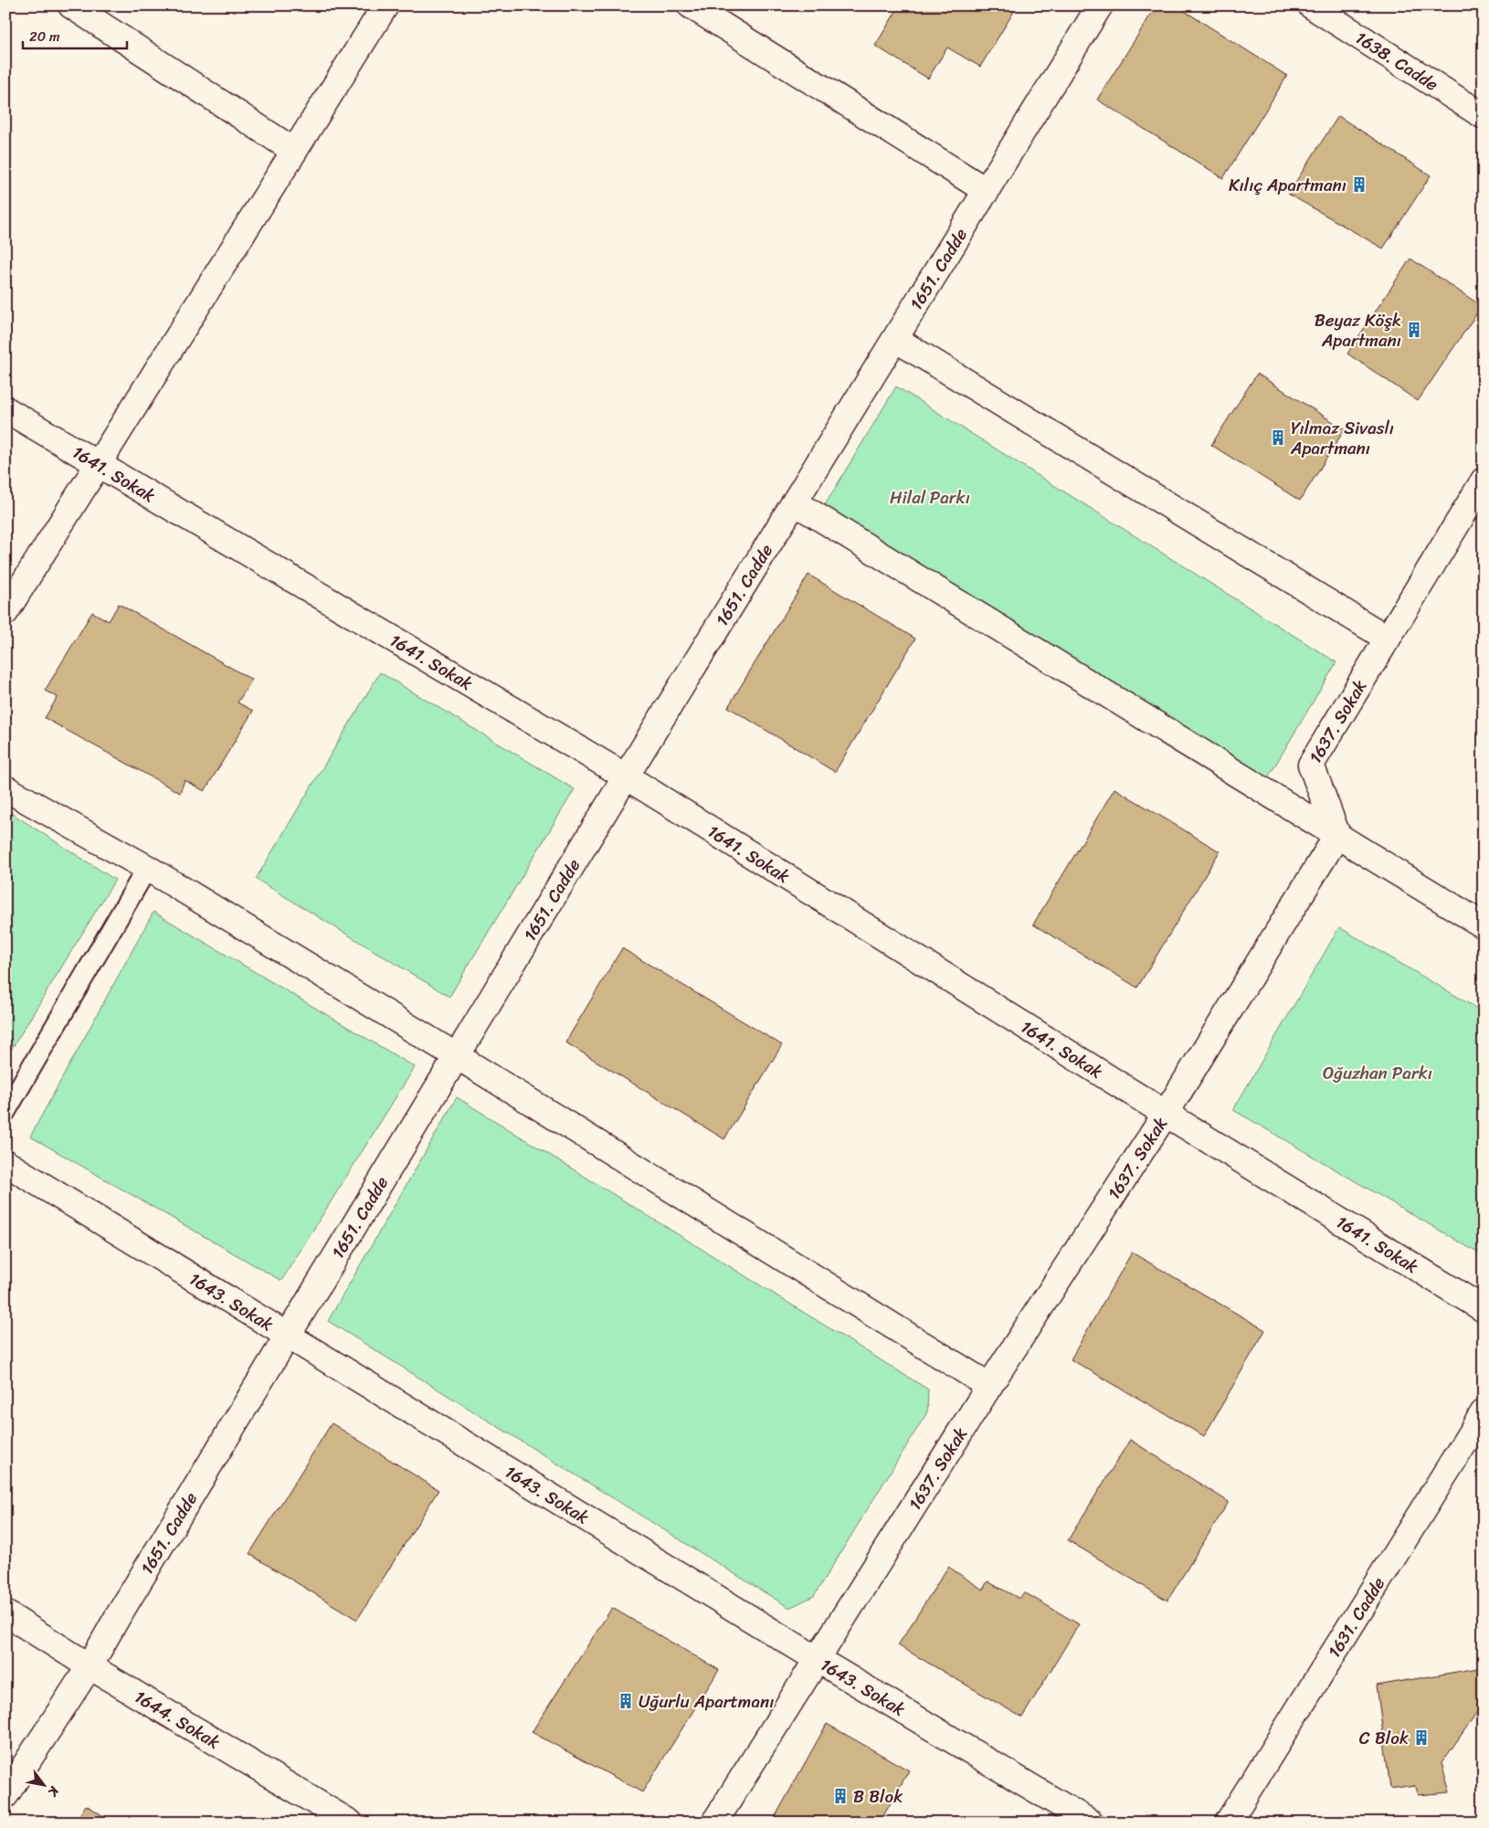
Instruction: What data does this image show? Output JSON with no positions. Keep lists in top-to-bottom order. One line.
{"streets":{"street":["1638. Cadde","1651. Cadde","1641. Sokak","1637. Sokak","1643. Sokak","1631. Cadde","1644. Sokak"]},"crossings":[["1651. Cadde","1641. Sokak"],["1651. Cadde","1643. Sokak"],["1651. Cadde","1644. Sokak"],["1641. Sokak","1637. Sokak"],["1637. Sokak","1643. Sokak"]],"parks":["Hilal Parkı","Oğuzhan Parkı"],"places":{"building":["Kılıç Apartmanı","Beyaz Köşk Apartmanı","Yılmaz Sivaslı Apartmanı","Uğurlu Apartmanı","C Blok","B Blok"]},"scale_bar":"20 m","north":"bottom right"}
